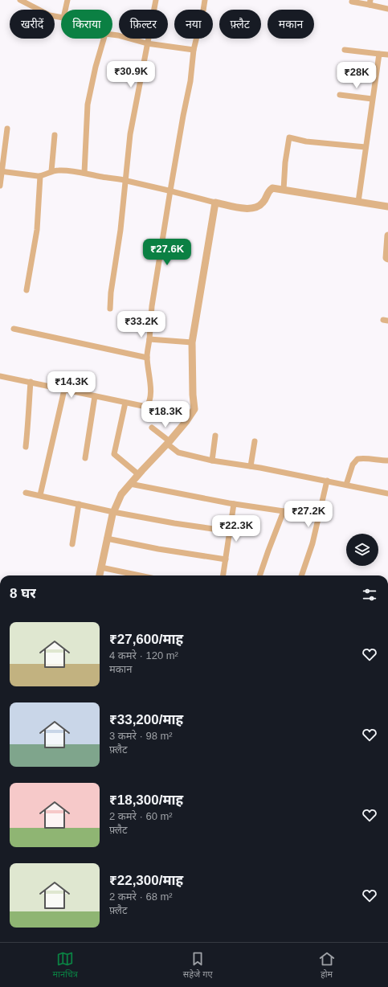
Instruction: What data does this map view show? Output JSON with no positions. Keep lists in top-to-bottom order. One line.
{"page":{"chip":["खरीदें","किराया","फ़िल्टर","नया","फ़्लैट","मकान"],"price":["₹30.9K","₹28K","₹27.6K","₹33.2K","₹14.3K","₹18.3K","₹27.2K","₹22.3K"],"heading":"8 घर","list":[{"name":"₹27,600/माह","note":"4 कमरे · 120 m² · मकान"},{"name":"₹33,200/माह","note":"3 कमरे · 98 m² · फ़्लैट"},{"name":"₹18,300/माह","note":"2 कमरे · 60 m² · फ़्लैट"},{"name":"₹22,300/माह","note":"2 कमरे · 68 m² · फ़्लैट"}],"tabs":["मानचित्र","सहेजे गए","होम"]}}
